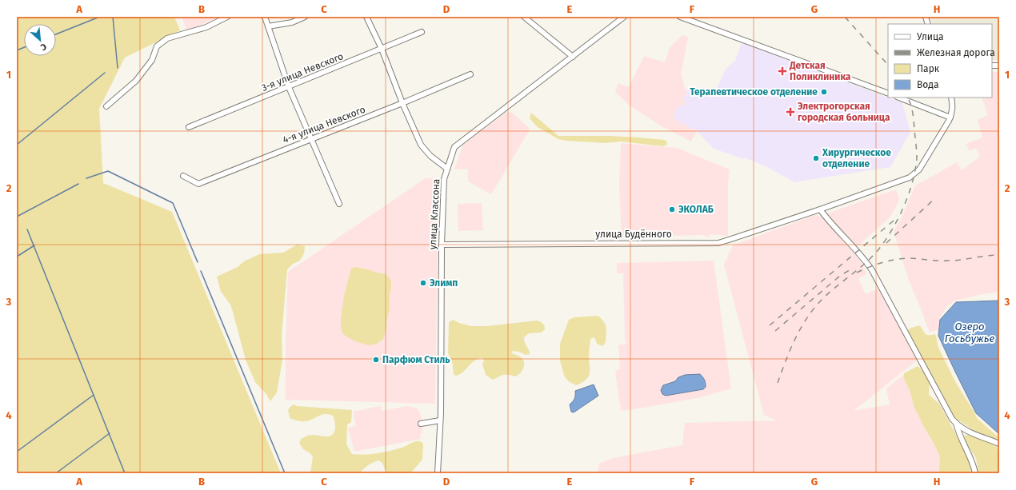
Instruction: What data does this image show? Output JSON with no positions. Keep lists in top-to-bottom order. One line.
{"streets":{"street":["3-я улица Невского","4-я улица Невского","улица Классона","улица Будённого"]},"crossings":[["улица Классона","улица Будённого"]],"water":["Озеро Госьбужье"],"places":{"health":["Детская Поликлиника","Электрогорская городская больница"],"other":["Терапевтическое отделение","Хирургическое отделение","ЭКОЛАБ","Элимп","Парфюм Стиль"]},"legend":["Улица","Железная дорога","Парк","Вода"],"north":"bottom right","grid":{"columns":["A","B","C","D","E","F","G","H"],"rows":["1","2","3","4"]}}
